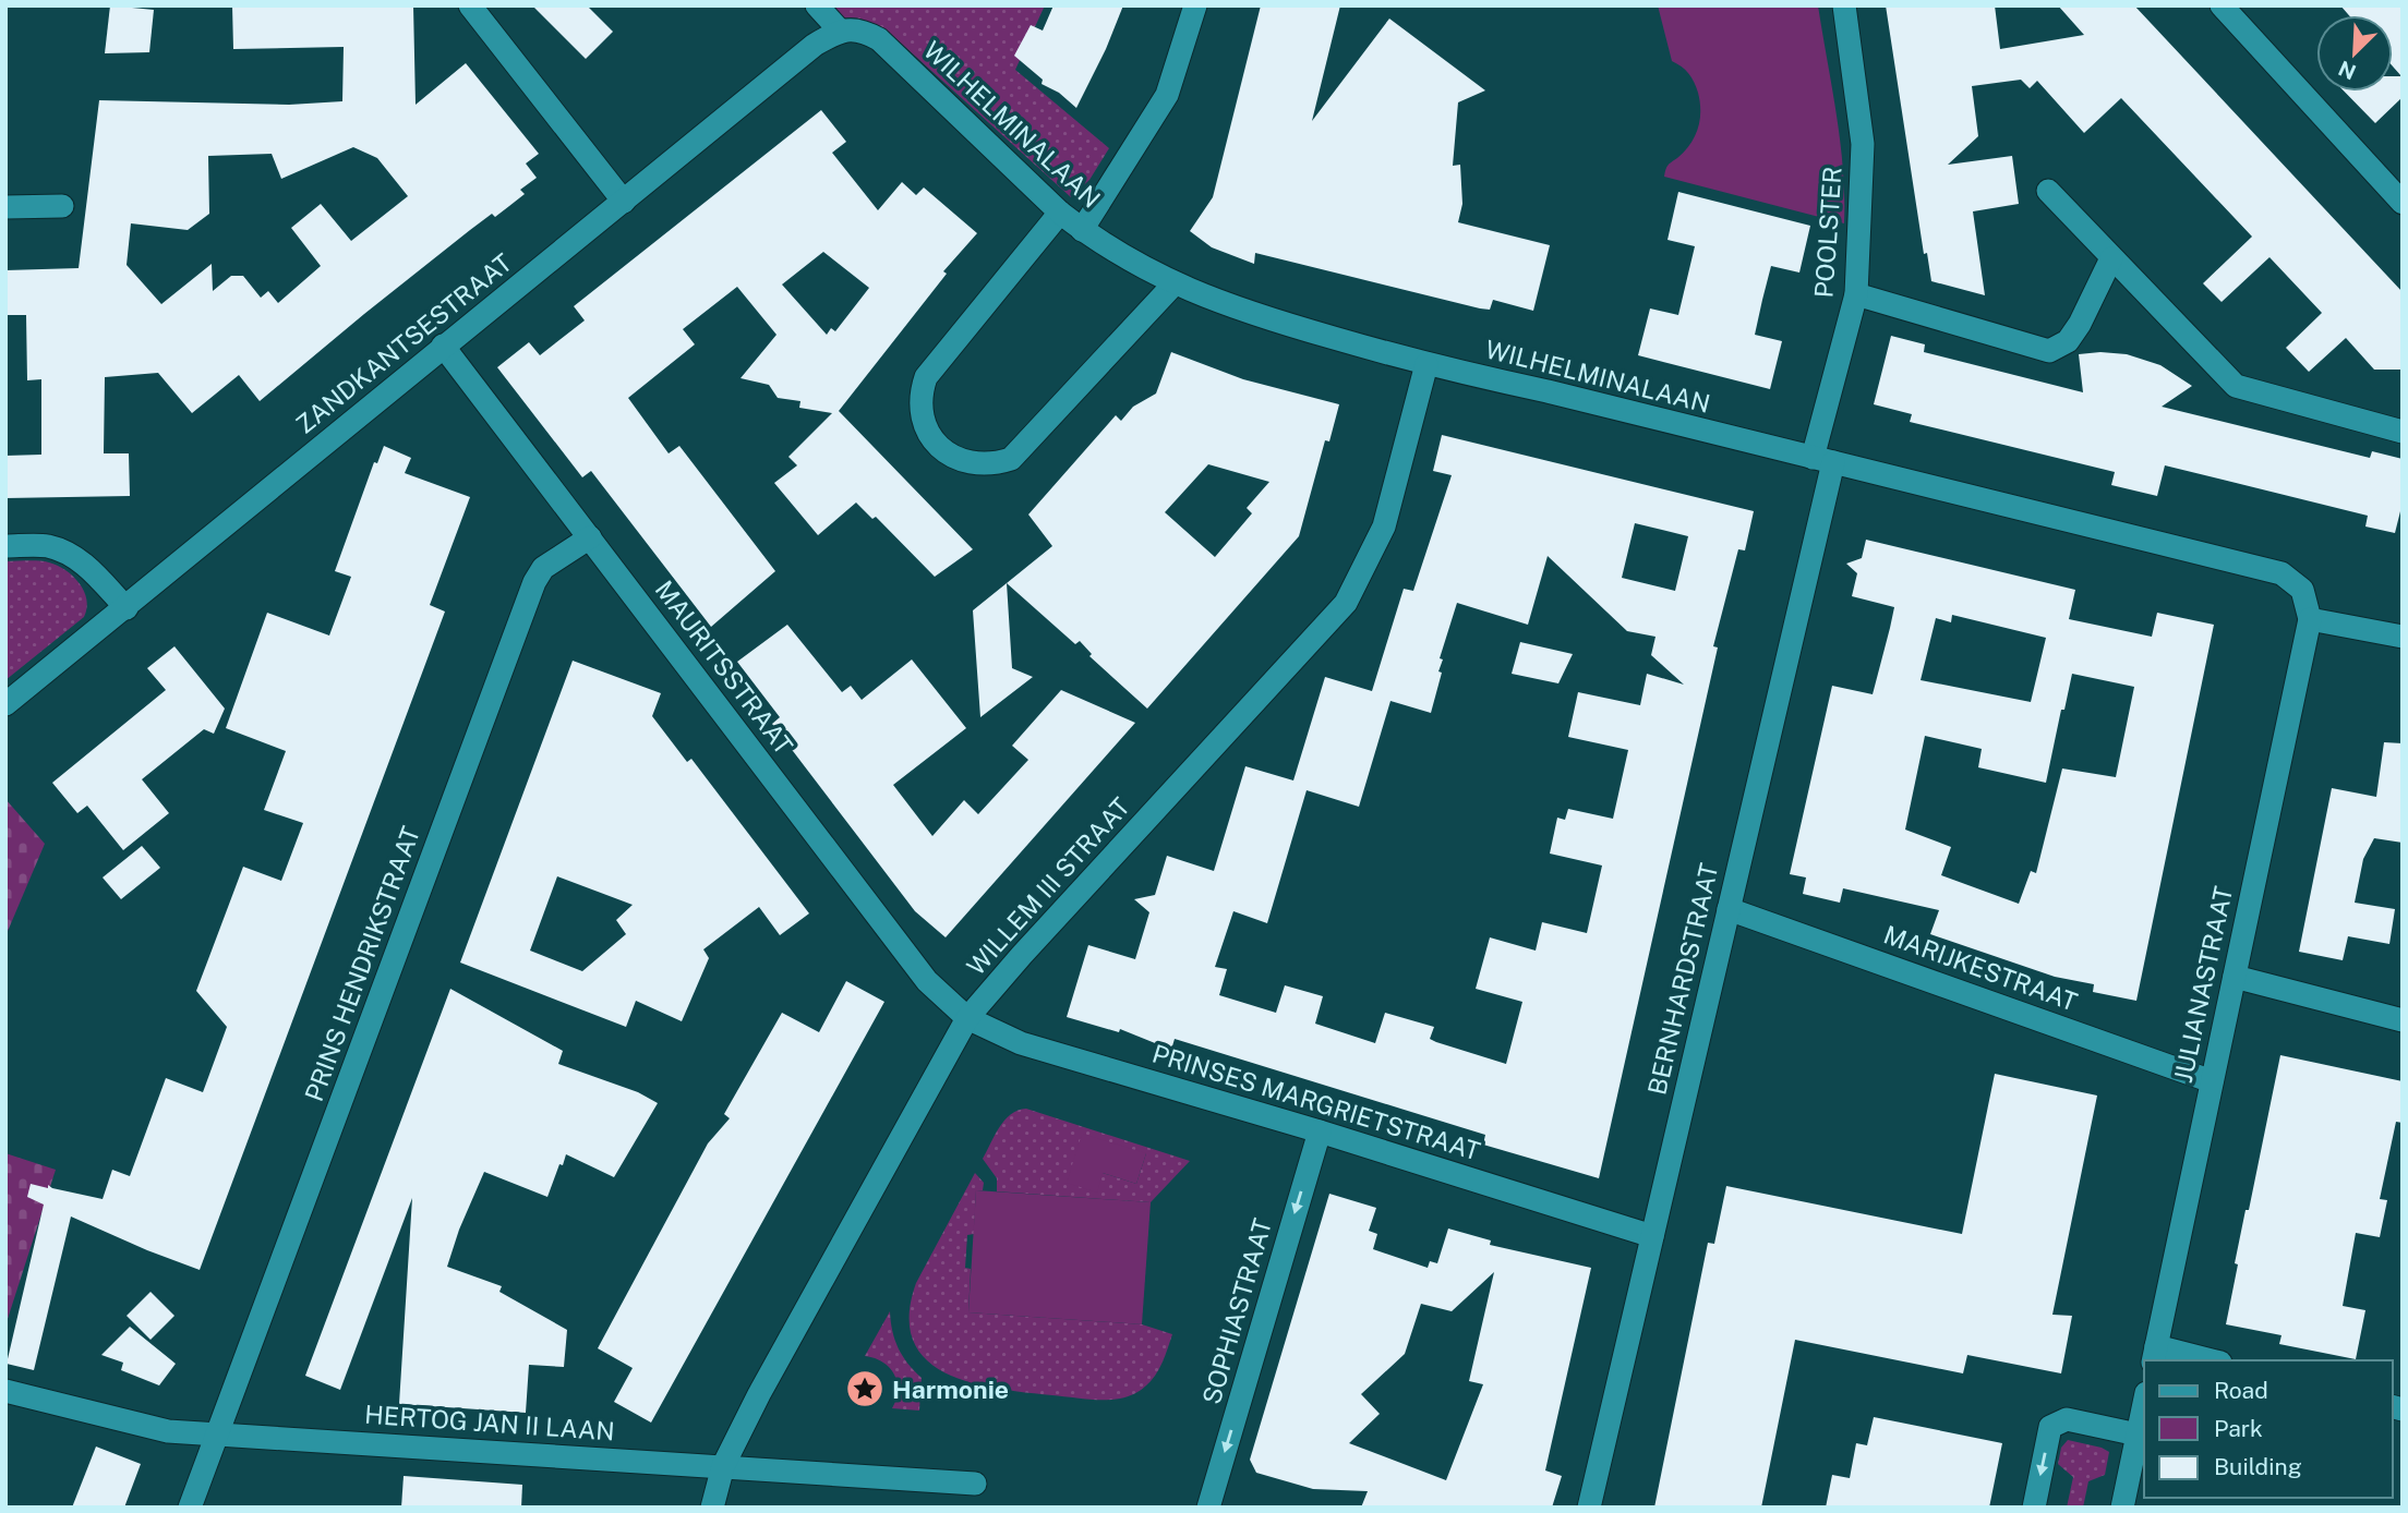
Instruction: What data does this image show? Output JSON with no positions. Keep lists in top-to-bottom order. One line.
{"streets":{"street":["WILHELMINALAAN","POOLSTER","ZANDKANTSESTRAAT","MAURITSSTRAAT","WILLEM III STRAAT","PRINS HENDRIKSTRAAT","MARIJKESTRAAT","BERNHARDSTRAAT","JULIANASTRAAT","PRINSES MARGRIETSTRAAT","SOPHIASTRAAT","HERTOG JAN II LAAN"]},"crossings":[["WILHELMINALAAN","POOLSTER"],["WILHELMINALAAN","ZANDKANTSESTRAAT"],["WILHELMINALAAN","WILLEM III STRAAT"],["WILHELMINALAAN","BERNHARDSTRAAT"],["WILHELMINALAAN","JULIANASTRAAT"],["POOLSTER","BERNHARDSTRAAT"],["ZANDKANTSESTRAAT","MAURITSSTRAAT"],["MAURITSSTRAAT","WILLEM III STRAAT"],["MAURITSSTRAAT","PRINS HENDRIKSTRAAT"],["MAURITSSTRAAT","PRINSES MARGRIETSTRAAT"],["WILLEM III STRAAT","PRINSES MARGRIETSTRAAT"],["WILLEM III STRAAT","HERTOG JAN II LAAN"],["PRINS HENDRIKSTRAAT","HERTOG JAN II LAAN"],["MARIJKESTRAAT","BERNHARDSTRAAT"],["MARIJKESTRAAT","JULIANASTRAAT"],["BERNHARDSTRAAT","PRINSES MARGRIETSTRAAT"],["PRINSES MARGRIETSTRAAT","SOPHIASTRAAT"]],"one_way":["SOPHIASTRAAT"],"places":{"place":["Harmonie"]},"legend":["Road","Park","Building"],"north":"bottom left"}
